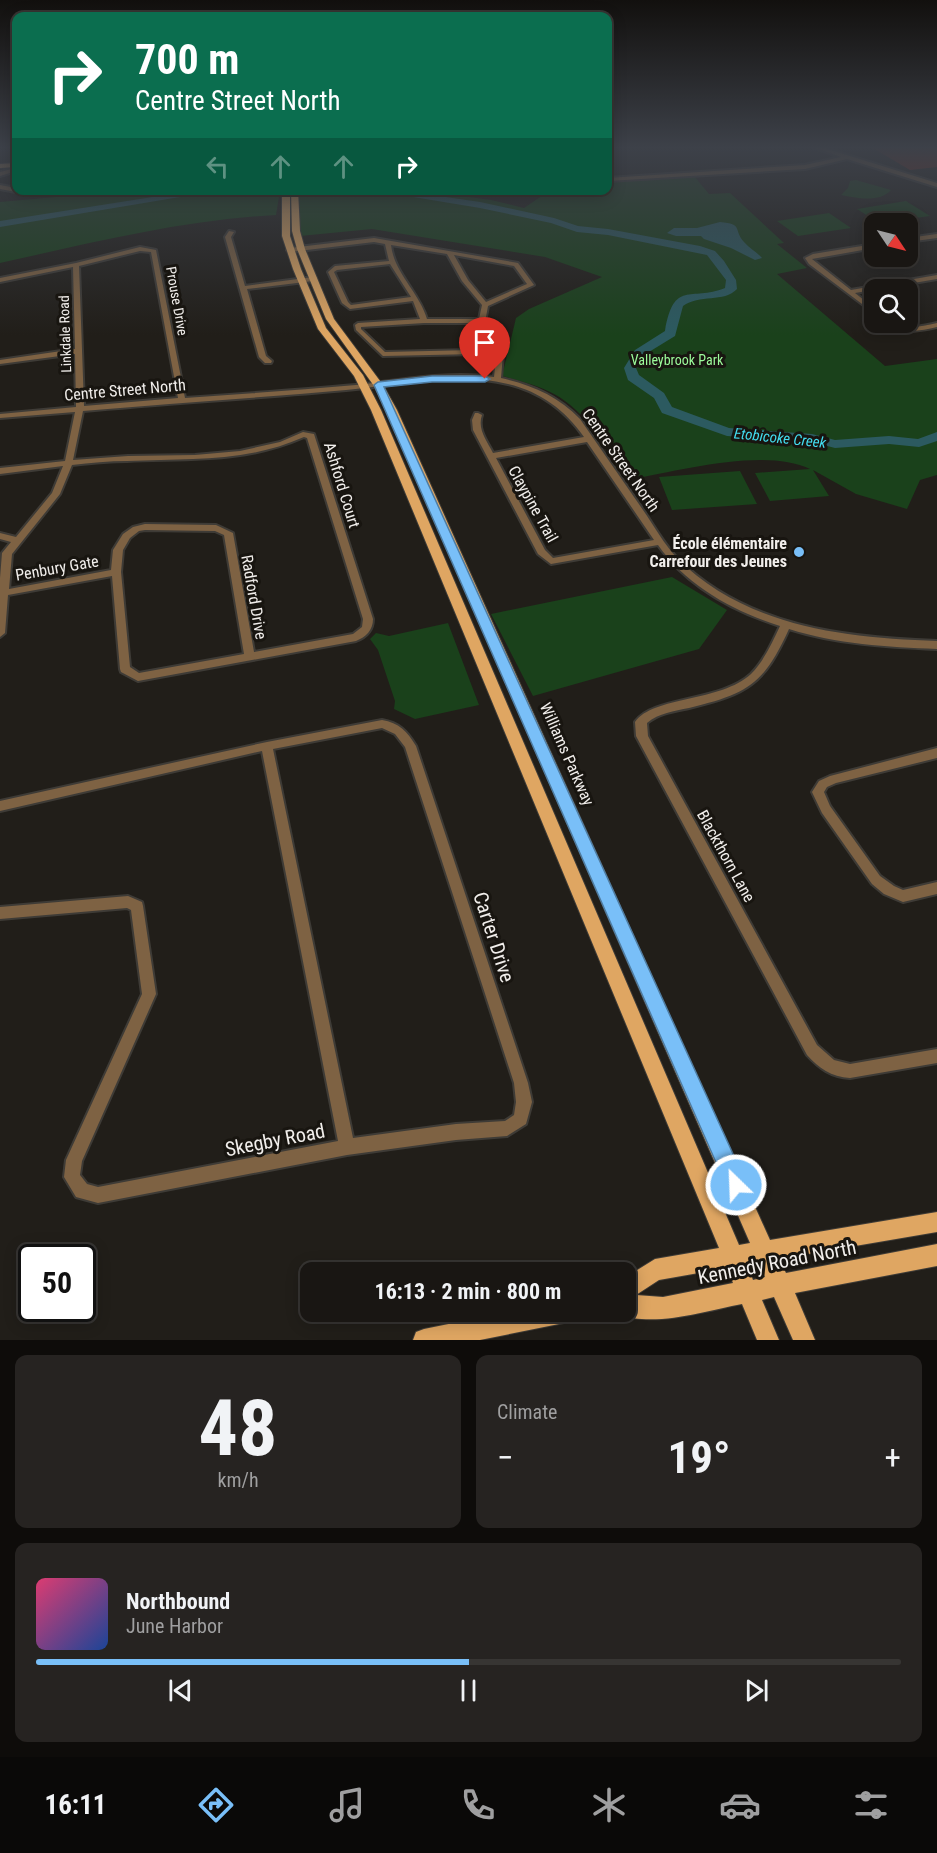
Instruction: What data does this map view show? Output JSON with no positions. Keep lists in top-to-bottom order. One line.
{"streets":{"main road":["Williams Parkway","Kennedy Road North"],"street":["Prouse Drive","Linkdale Road","Centre Street North","Ashford Court","Claypine Trail","Penbury Gate","Radford Drive","Blackthorn Lane","Carter Drive","Skegby Road"]},"crossings":[["Prouse Drive","Linkdale Road"],["Prouse Drive","Centre Street North"],["Linkdale Road","Centre Street North"],["Linkdale Road","Ashford Court"],["Linkdale Road","Penbury Gate"],["Centre Street North","Claypine Trail"],["Centre Street North","Williams Parkway"],["Centre Street North","Blackthorn Lane"],["Ashford Court","Radford Drive"],["Penbury Gate","Radford Drive"],["Williams Parkway","Kennedy Road North"],["Carter Drive","Skegby Road"]],"water":["Etobicoke Creek"],"parks":["Valleybrook Park"],"places":["École élémentaire Carrefour des Jeunes"],"north":"bottom right","page":{"turn":["700 m","Centre Street North"],"limit":"50","trip":"16:13 · 2 min · 800 m","tile":[["48","km/h"],"Climate"],"heat":["−","19°","+"],"song":["Northbound","June Harbor"],"tabs":"16:11"}}
